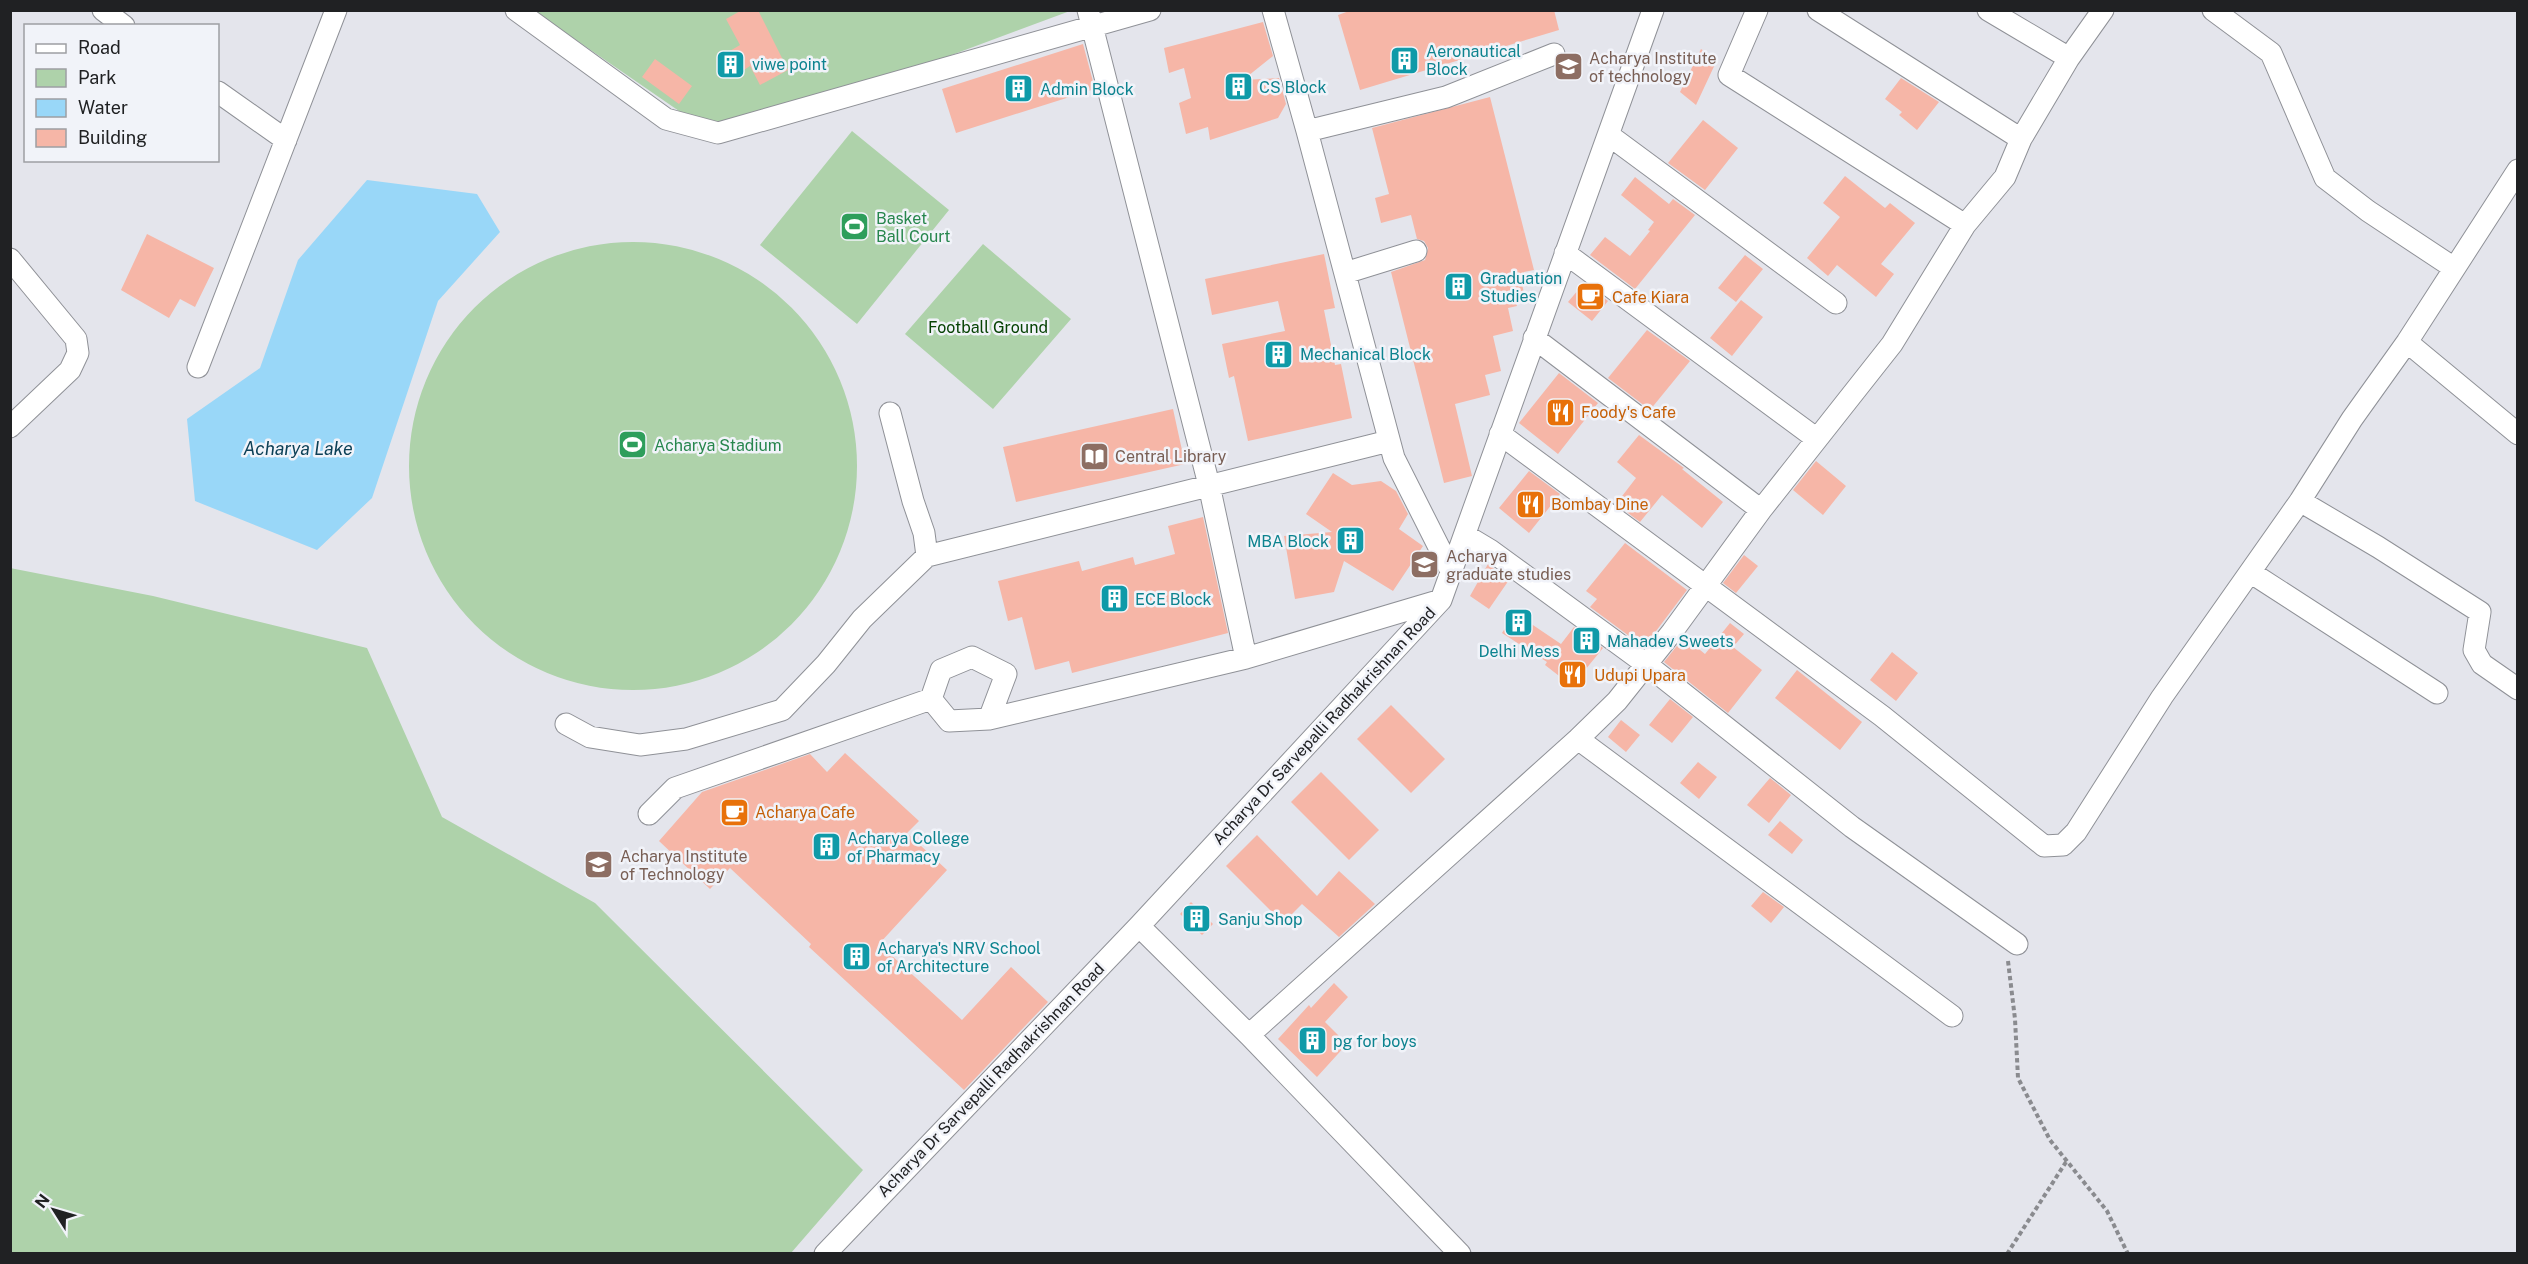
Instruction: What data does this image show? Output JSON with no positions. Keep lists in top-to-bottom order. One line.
{"streets":{"street":["Acharya Dr Sarvepalli Radhakrishnan Road"]},"water":["Acharya Lake"],"parks":["Football Ground"],"places":{"building":["Aeronautical Block","viwe point","CS Block","Admin Block","Graduation Studies","Mechanical Block","MBA Block","ECE Block","Delhi Mess","Mahadev Sweets","Acharya College of Pharmacy","Sanju Shop","Acharya's NRV School of Architecture","pg for boys"],"school or university":["Acharya Institute of technology","Acharya graduate studies","Acharya Institute of Technology"],"sports":["Basket Ball Court","Acharya Stadium"],"cafe":["Cafe Kiara","Acharya Cafe"],"restaurant":["Foody's Cafe","Bombay Dine","Udupi Upara"],"library":["Central Library"]},"legend":["Road","Park","Water","Building"],"north":"top left"}
